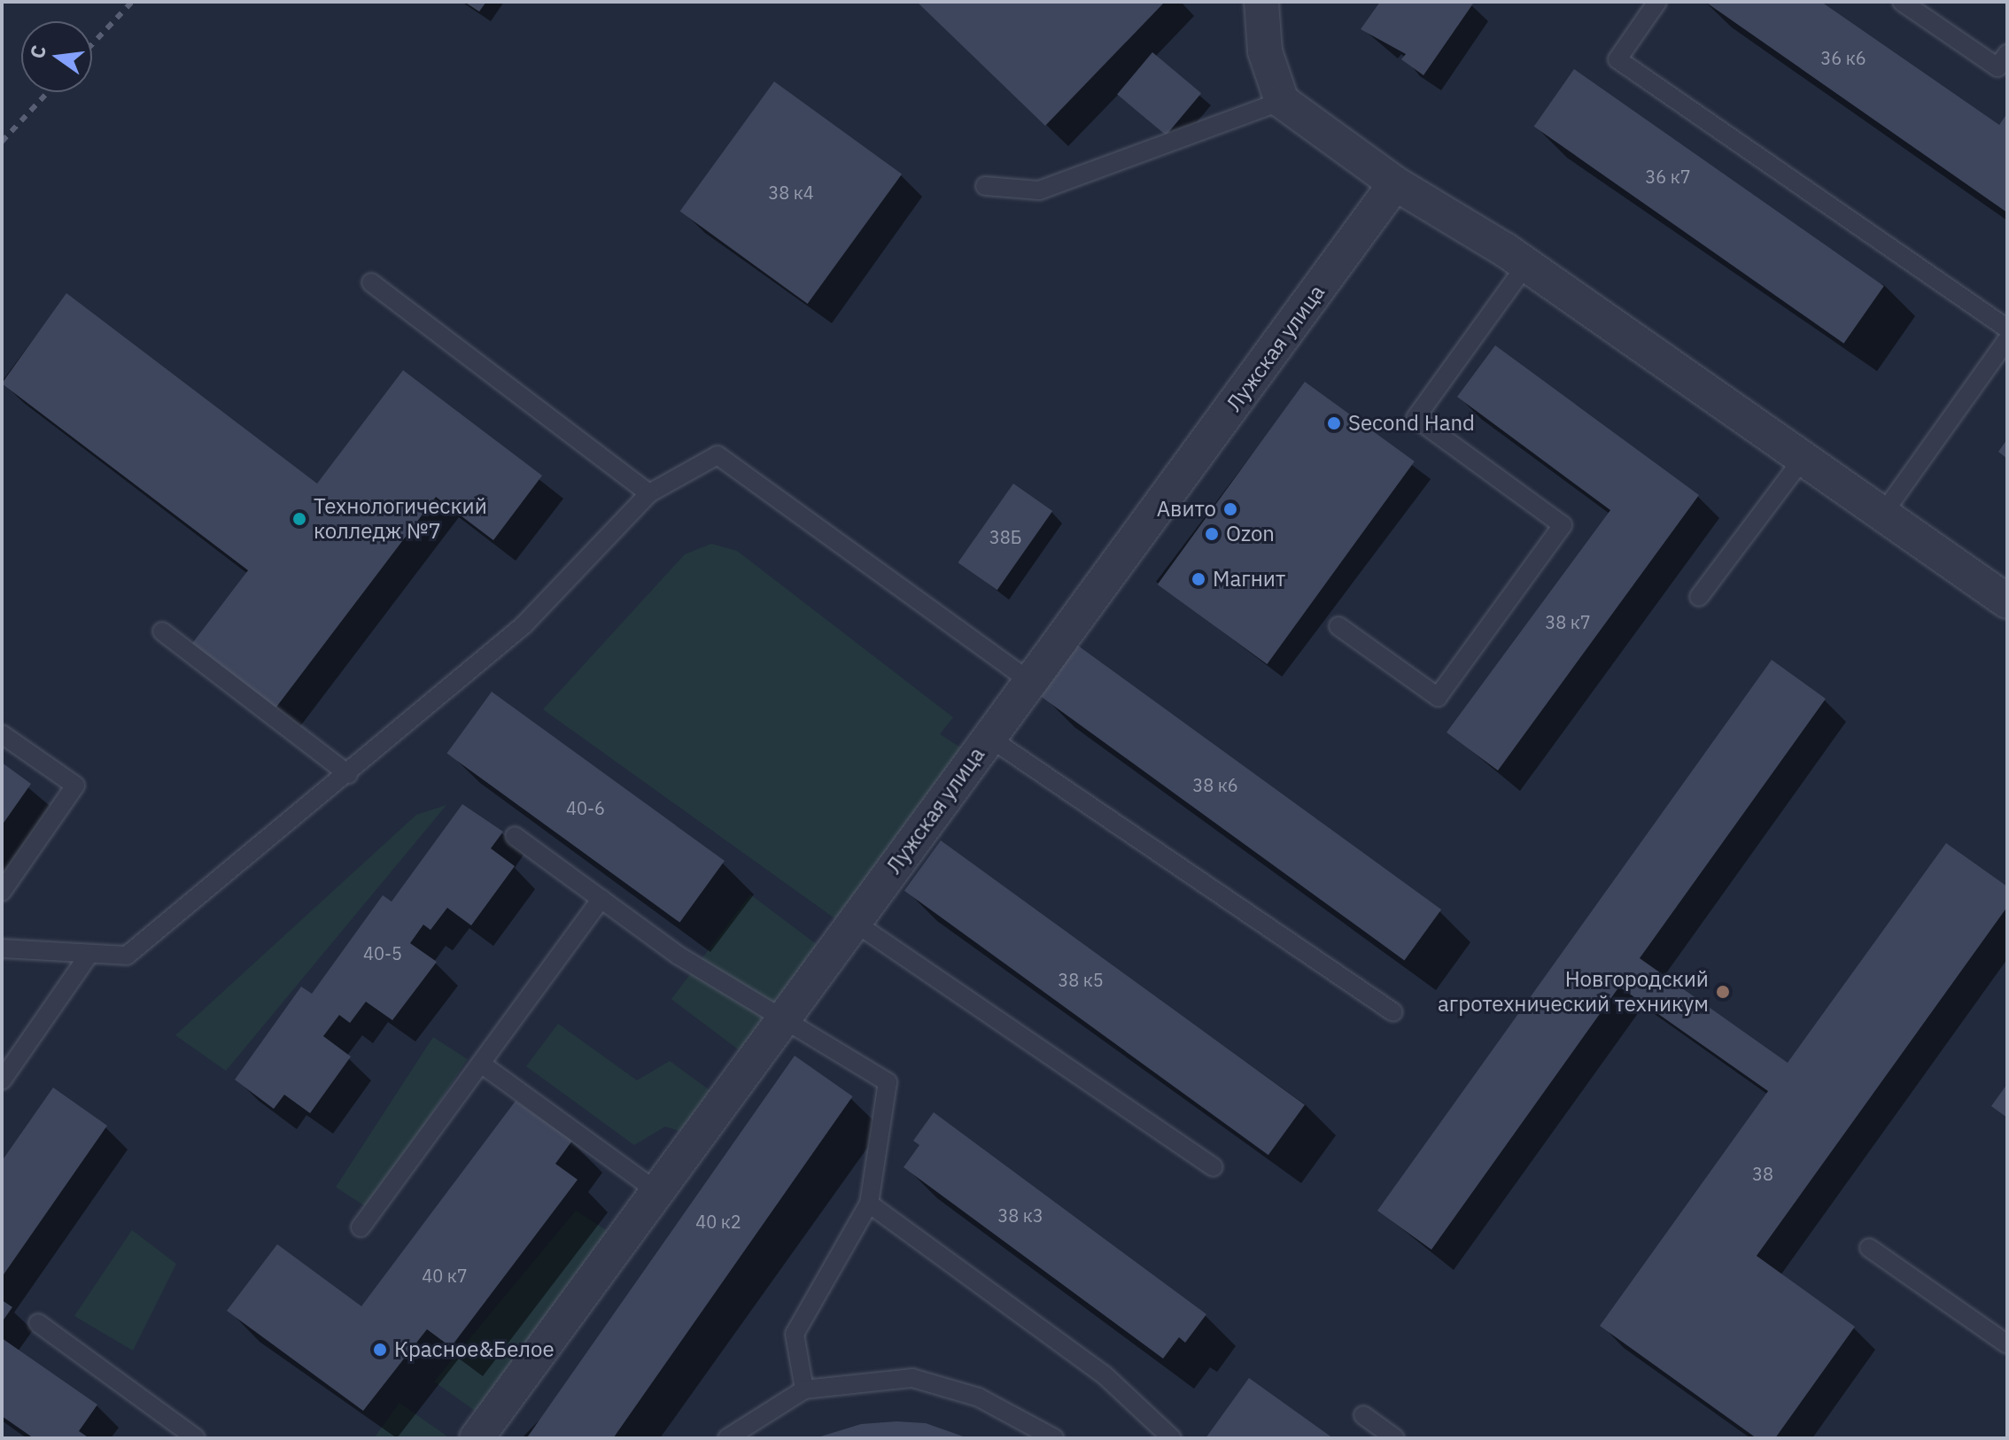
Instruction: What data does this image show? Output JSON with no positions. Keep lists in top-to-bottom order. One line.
{"streets":{"street":["Лужская улица"]},"places":["Second Hand","Авито","Технологический колледж №7","Ozon","Магнит","Новгородский агротехнический техникум","Красное&Белое"],"house_numbers":["36 к6","36 к7","38 к4","38Б","38 к7","38 к6","40-6","40-5","38 к5","38","38 к3","40 к2","40 к7"],"north":"left"}
